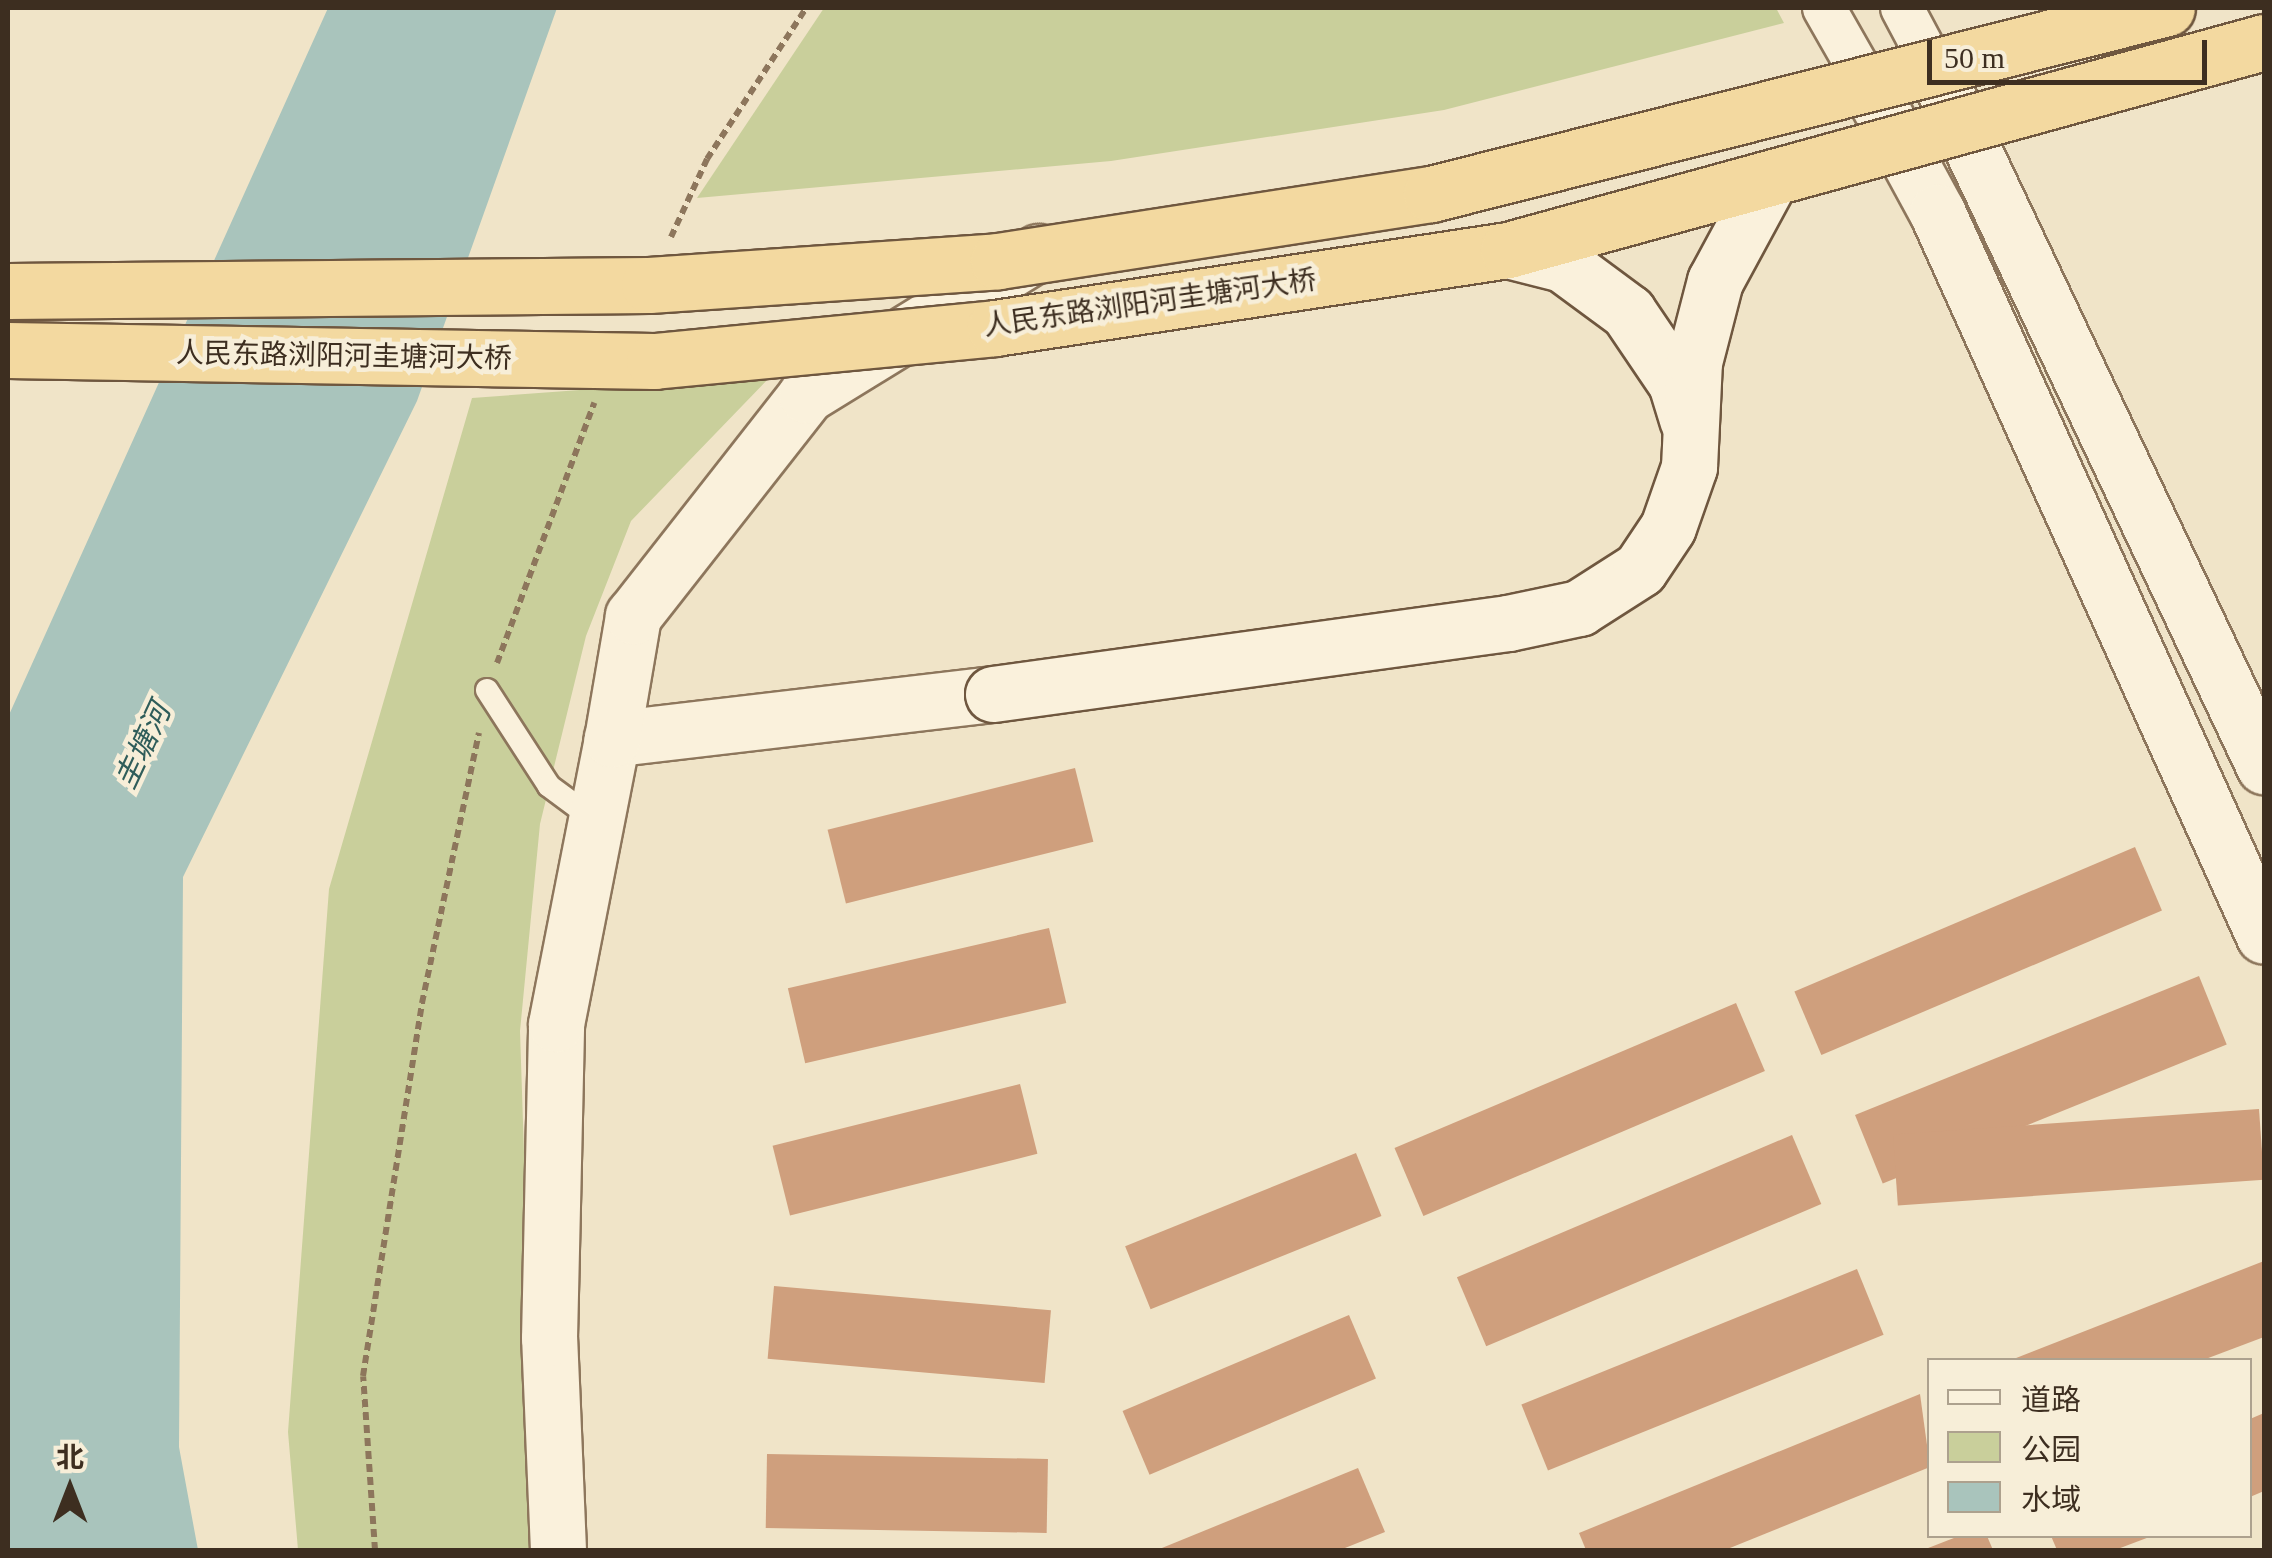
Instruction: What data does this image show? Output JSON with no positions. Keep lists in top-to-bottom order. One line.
{"streets":{"main road":["人民东路浏阳河圭塘河大桥"]},"water":["圭塘河"],"legend":["道路","公园","水域"],"scale_bar":"50 m","north":"top"}
